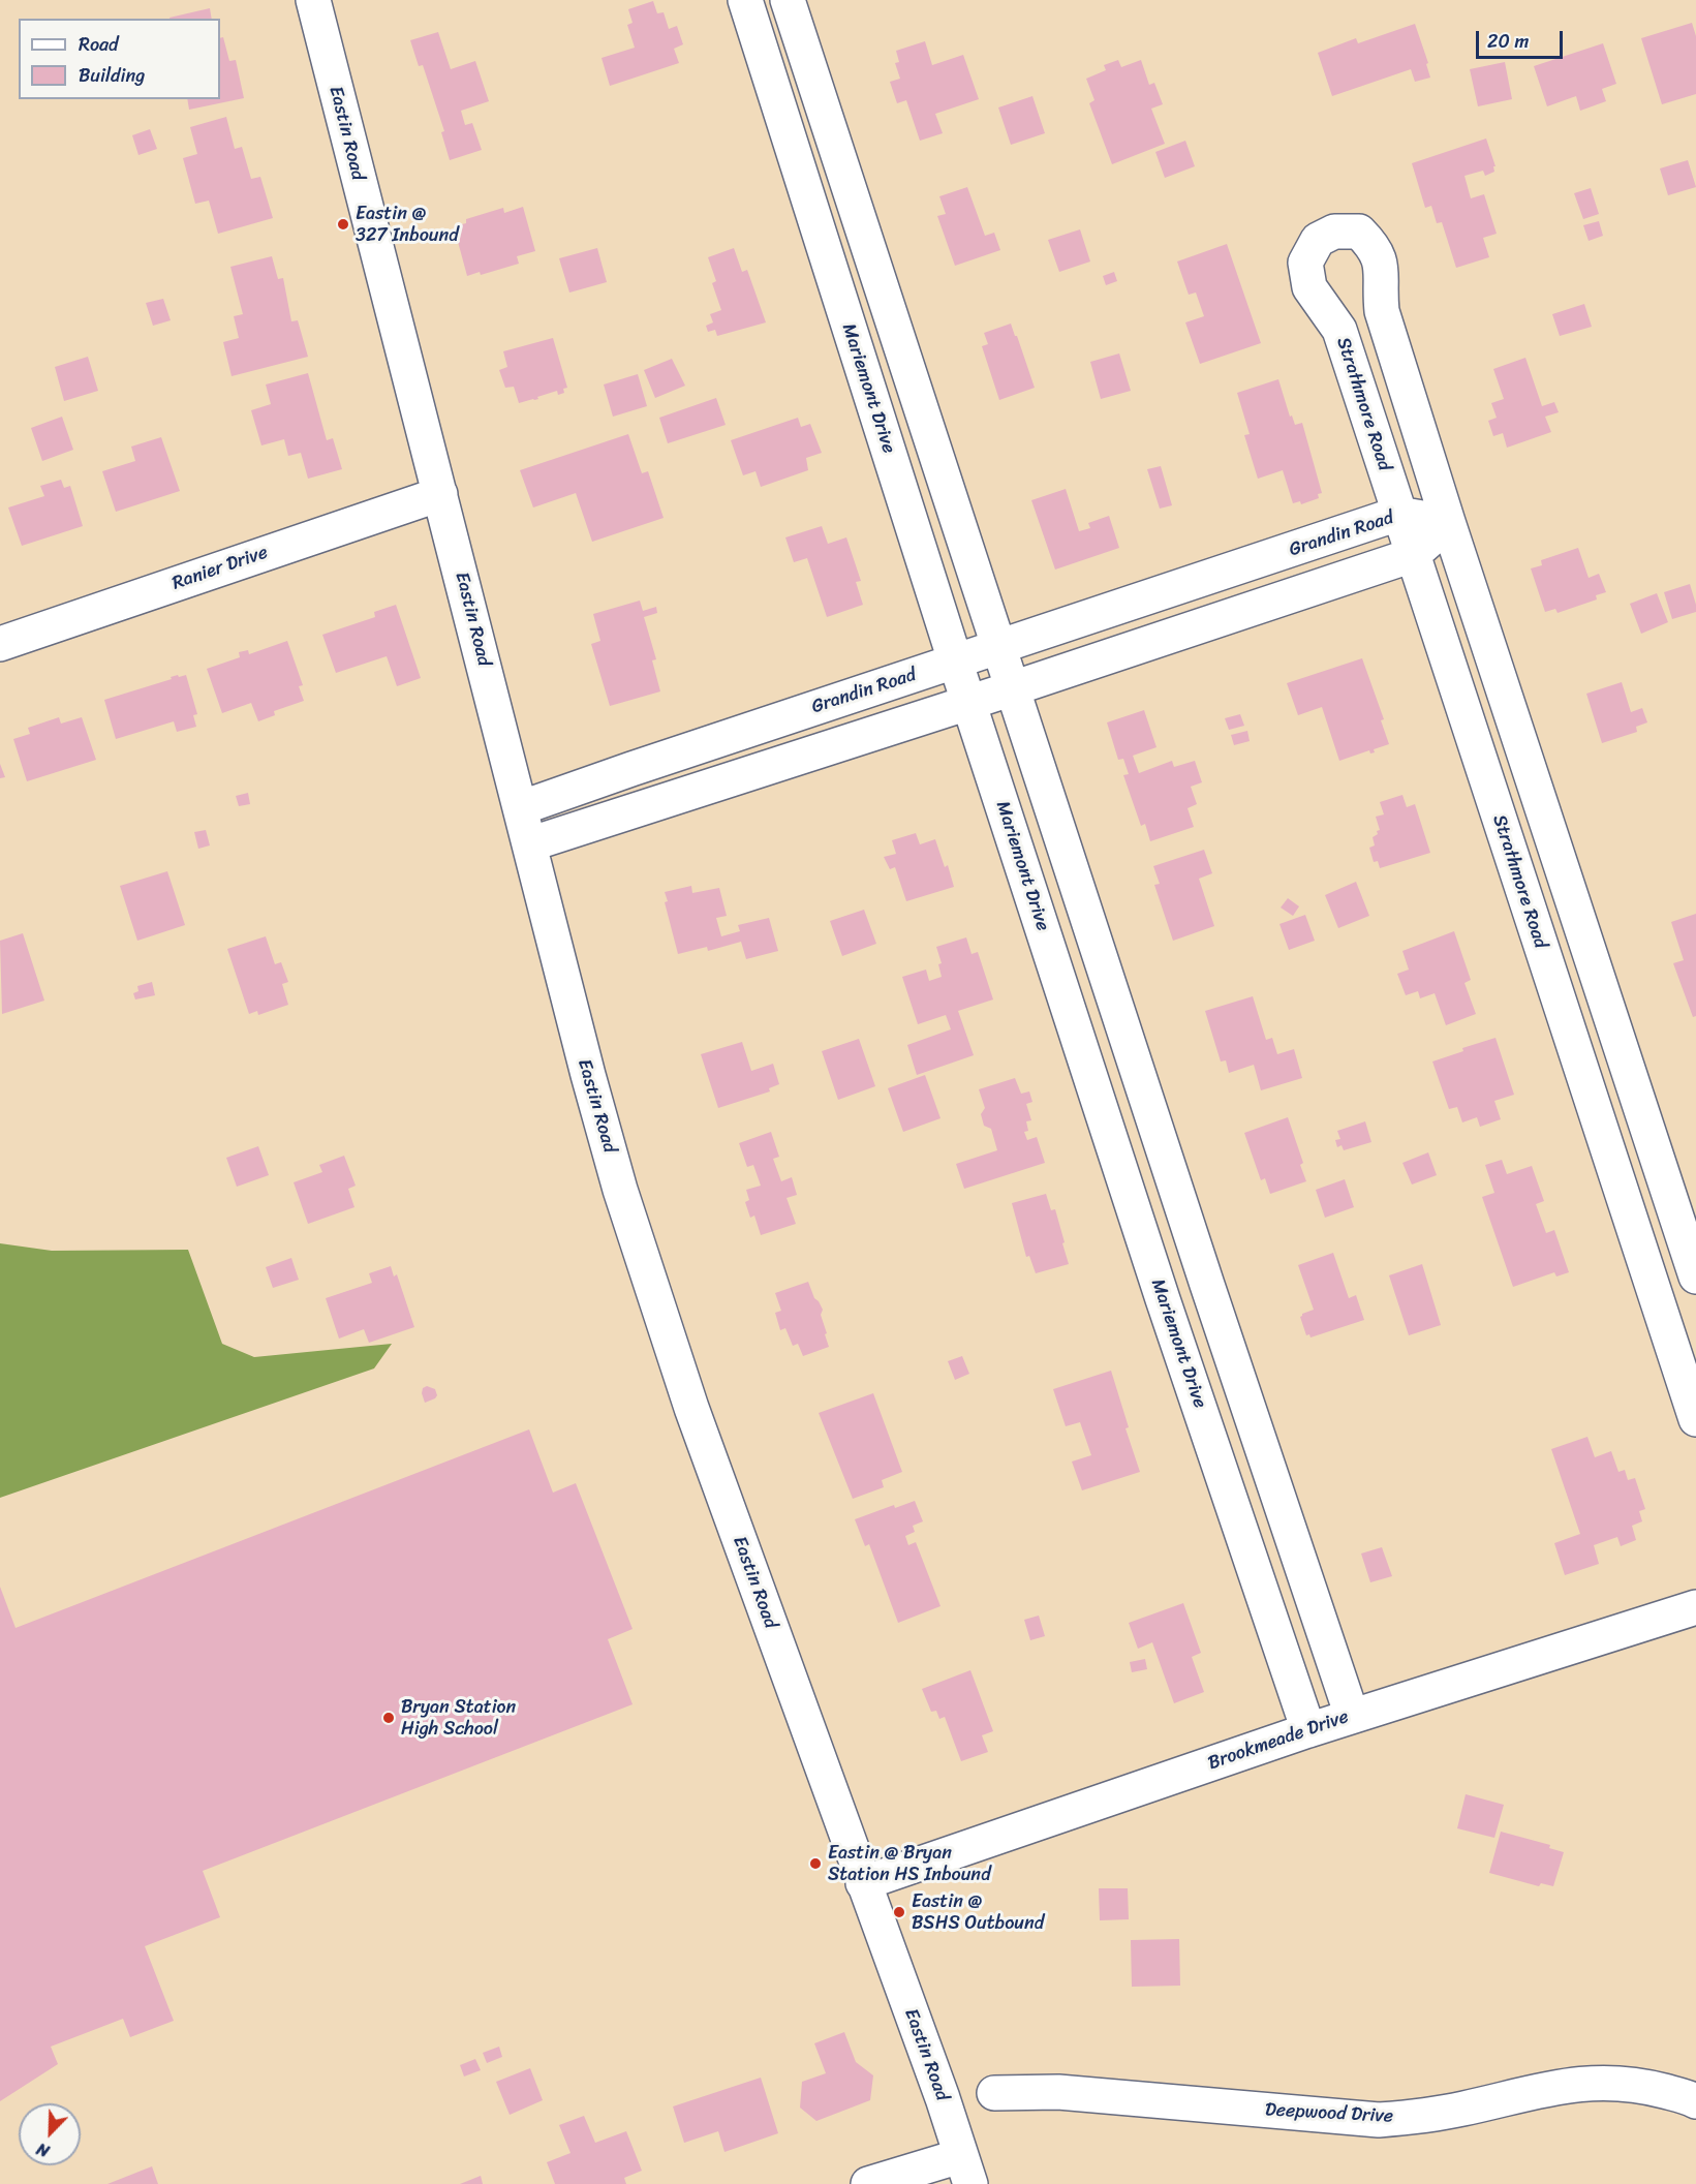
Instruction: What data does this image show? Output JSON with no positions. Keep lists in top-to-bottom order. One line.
{"streets":{"street":["Eastin Road","Mariemont Drive","Strathmore Road","Grandin Road","Ranier Drive","Brookmeade Drive","Deepwood Drive"]},"crossings":[["Eastin Road","Grandin Road"],["Eastin Road","Ranier Drive"],["Eastin Road","Brookmeade Drive"],["Mariemont Drive","Grandin Road"],["Mariemont Drive","Brookmeade Drive"],["Strathmore Road","Grandin Road"]],"places":["Eastin @ 327 Inbound","Bryan Station High School","Eastin @ Bryan Station HS Inbound","Eastin @ BSHS Outbound"],"legend":["Road","Building"],"scale_bar":"20 m","north":"bottom left"}
